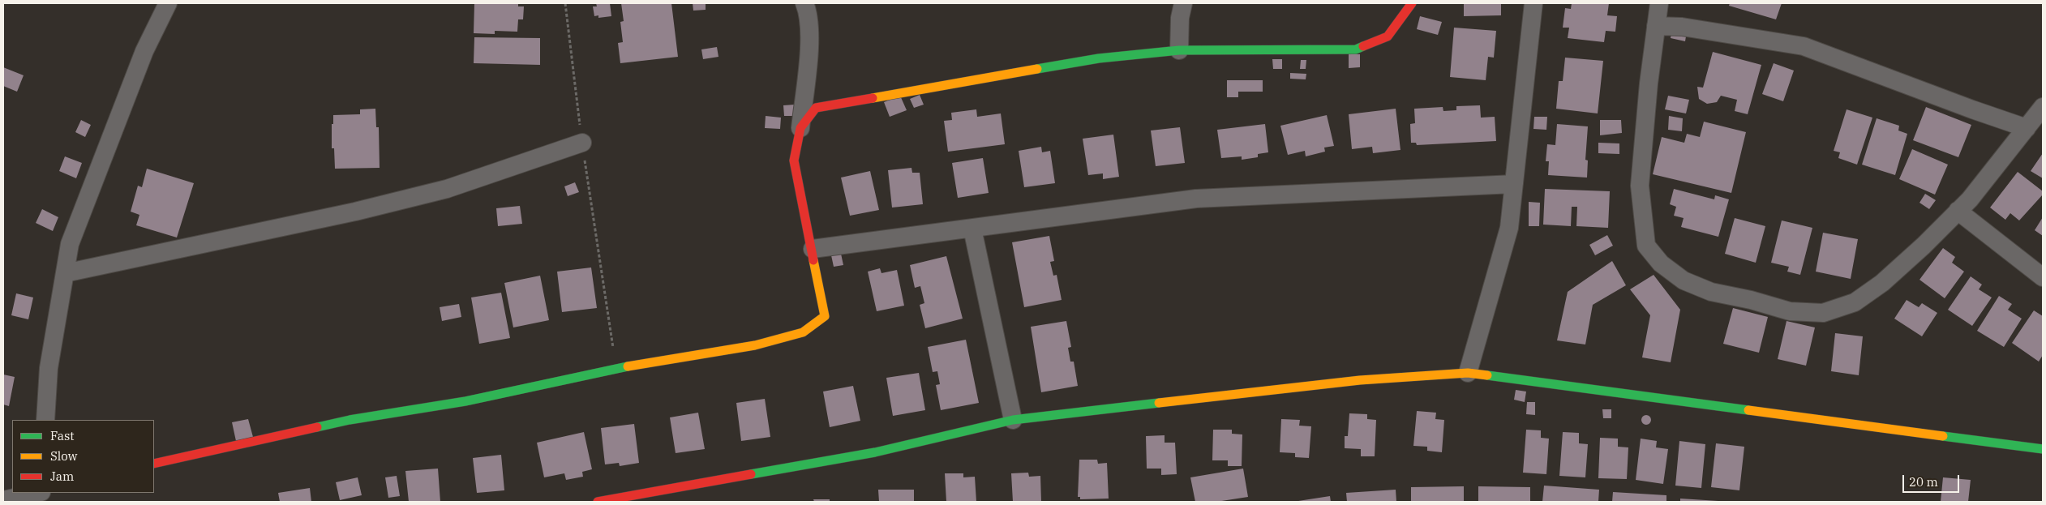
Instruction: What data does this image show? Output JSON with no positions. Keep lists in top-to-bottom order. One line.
{"legend":["Fast","Slow","Jam"],"scale_bar":"20 m"}
